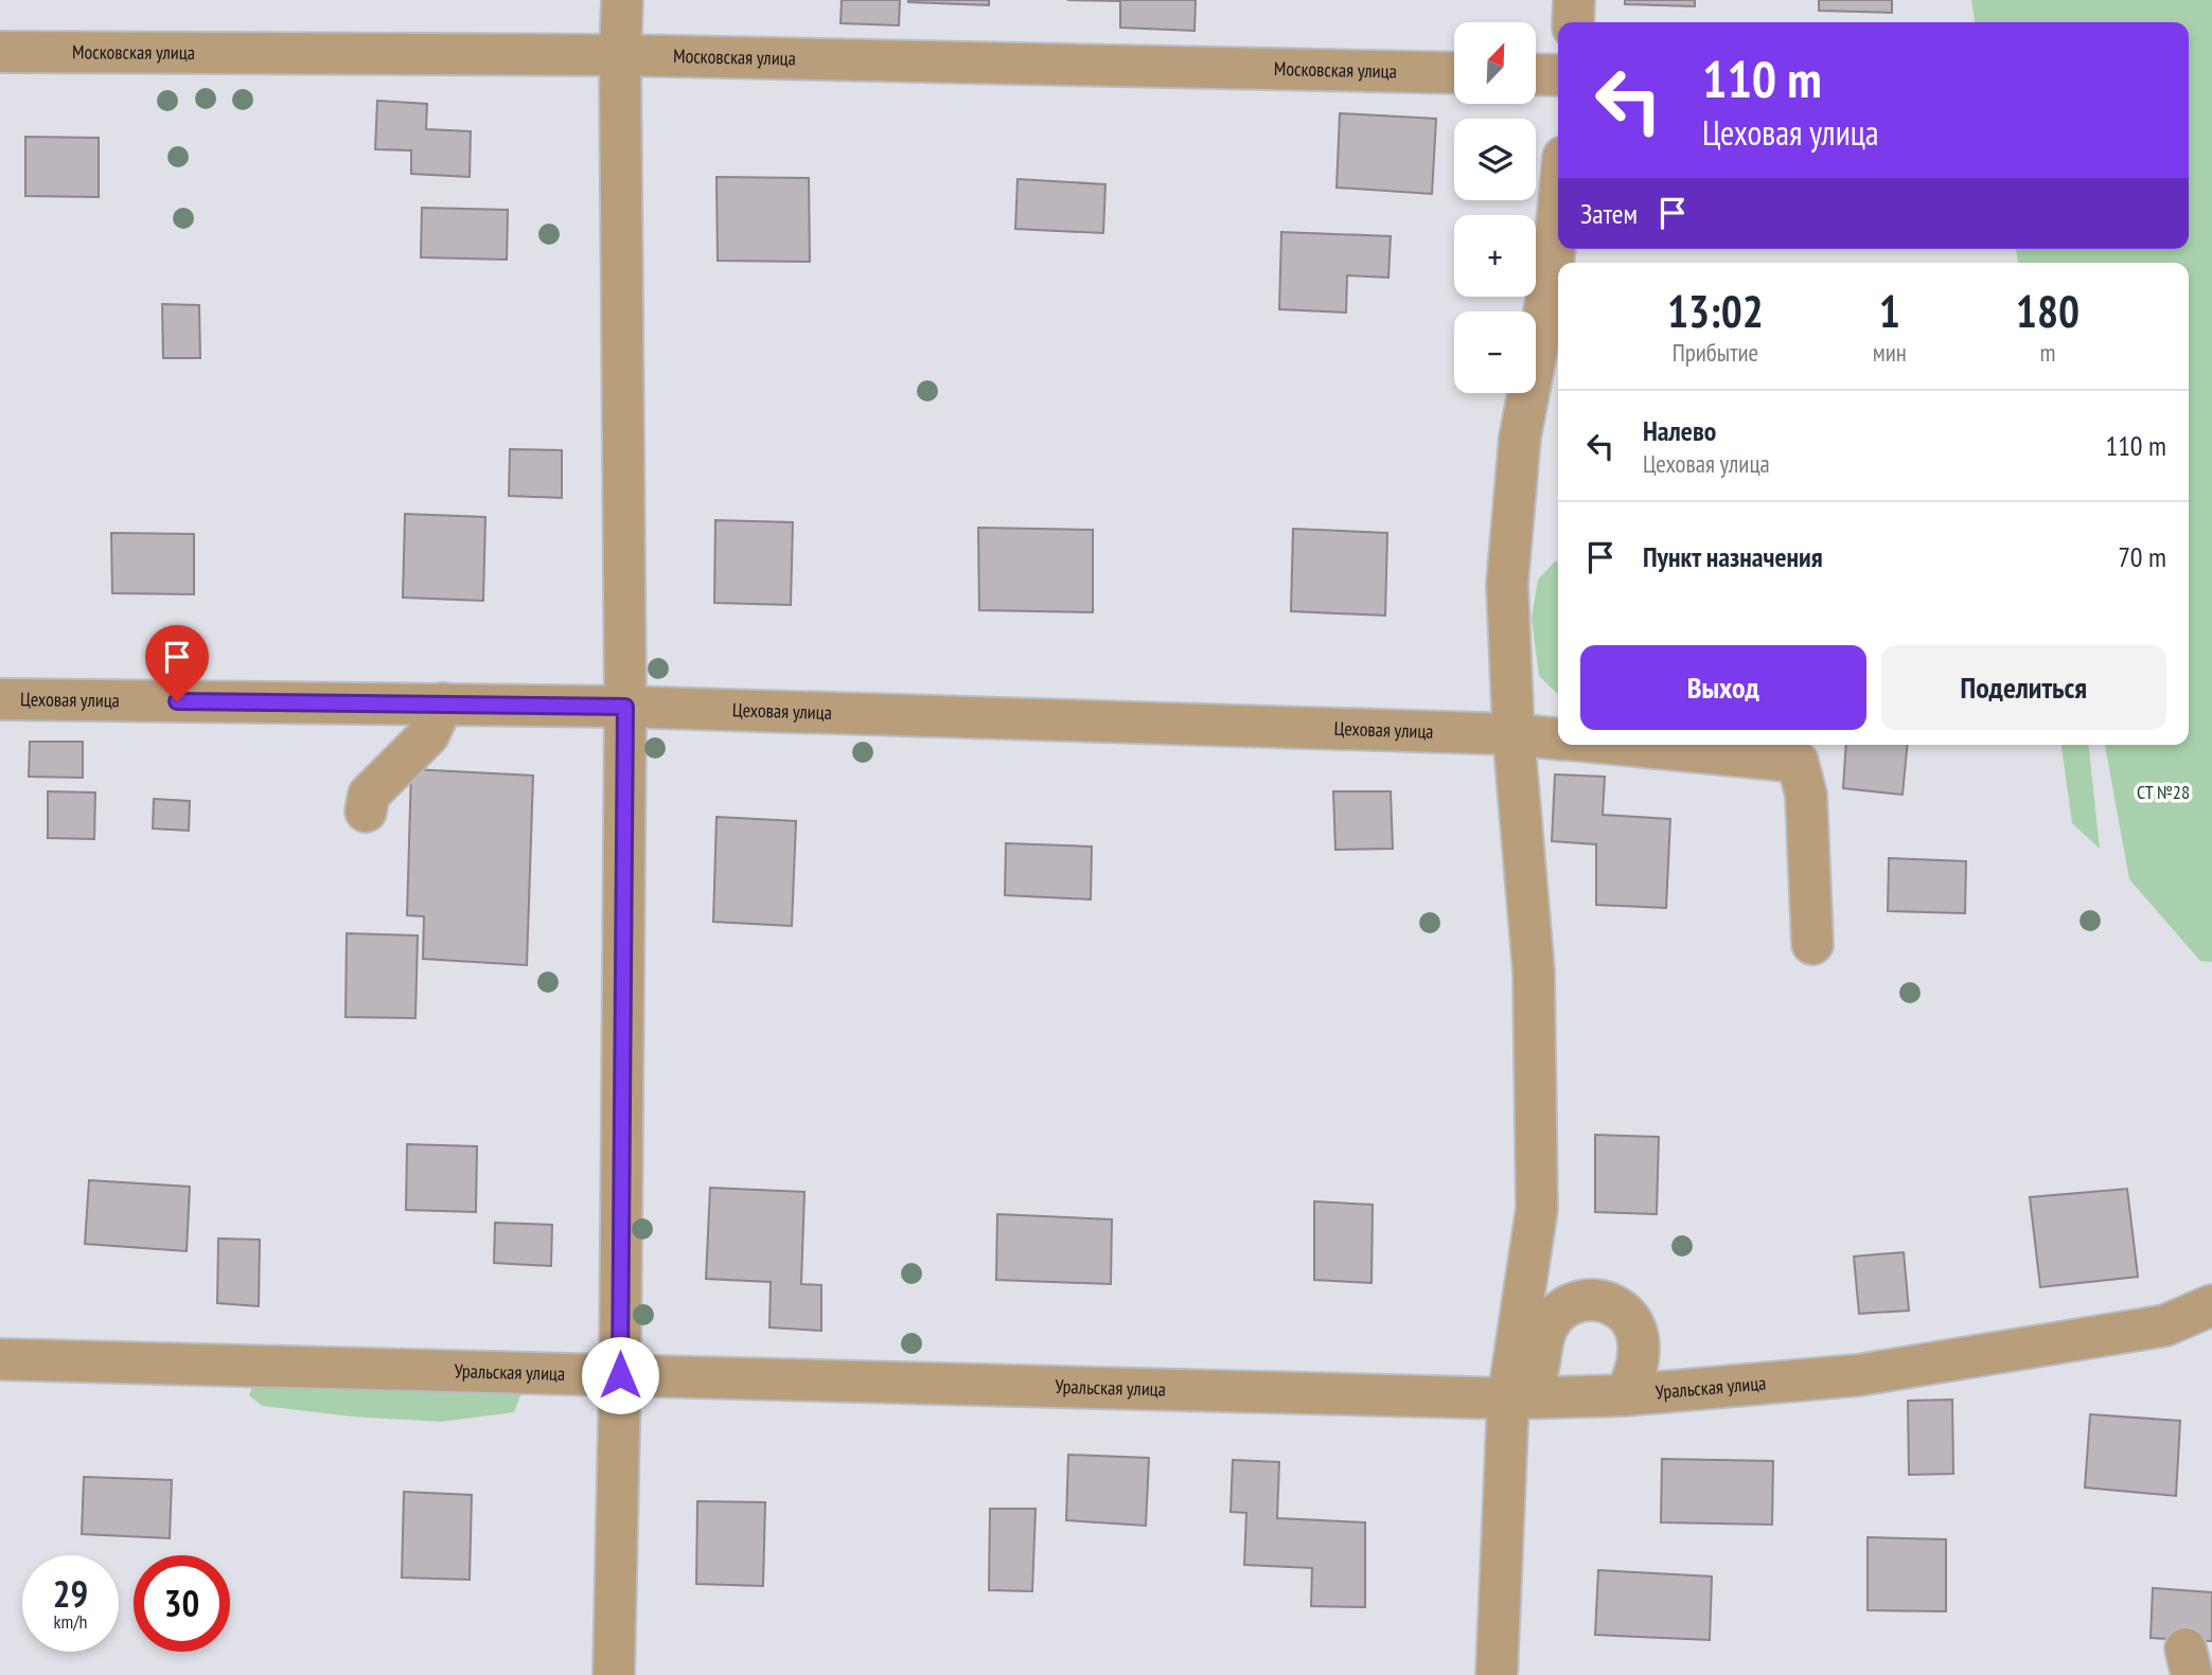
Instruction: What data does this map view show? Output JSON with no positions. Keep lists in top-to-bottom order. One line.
{"streets":{"street":["Московская улица","Цеховая улица","Уральская улица"]},"parks":["СТ №28"],"north":"top right","page":{"map_buttons":["+","−"],"turn":["110 m","Цеховая улица"],"then":"Затем","eta":["13:02","Прибытие","1","мин","180","m"],"list":[{"name":"Налево","note":"Цеховая улица","value":"110 m"},{"name":"Пункт назначения","value":"70 m"}],"buttons":["Выход","Поделиться"],"speed":"29 km/h","limit":"30"}}
